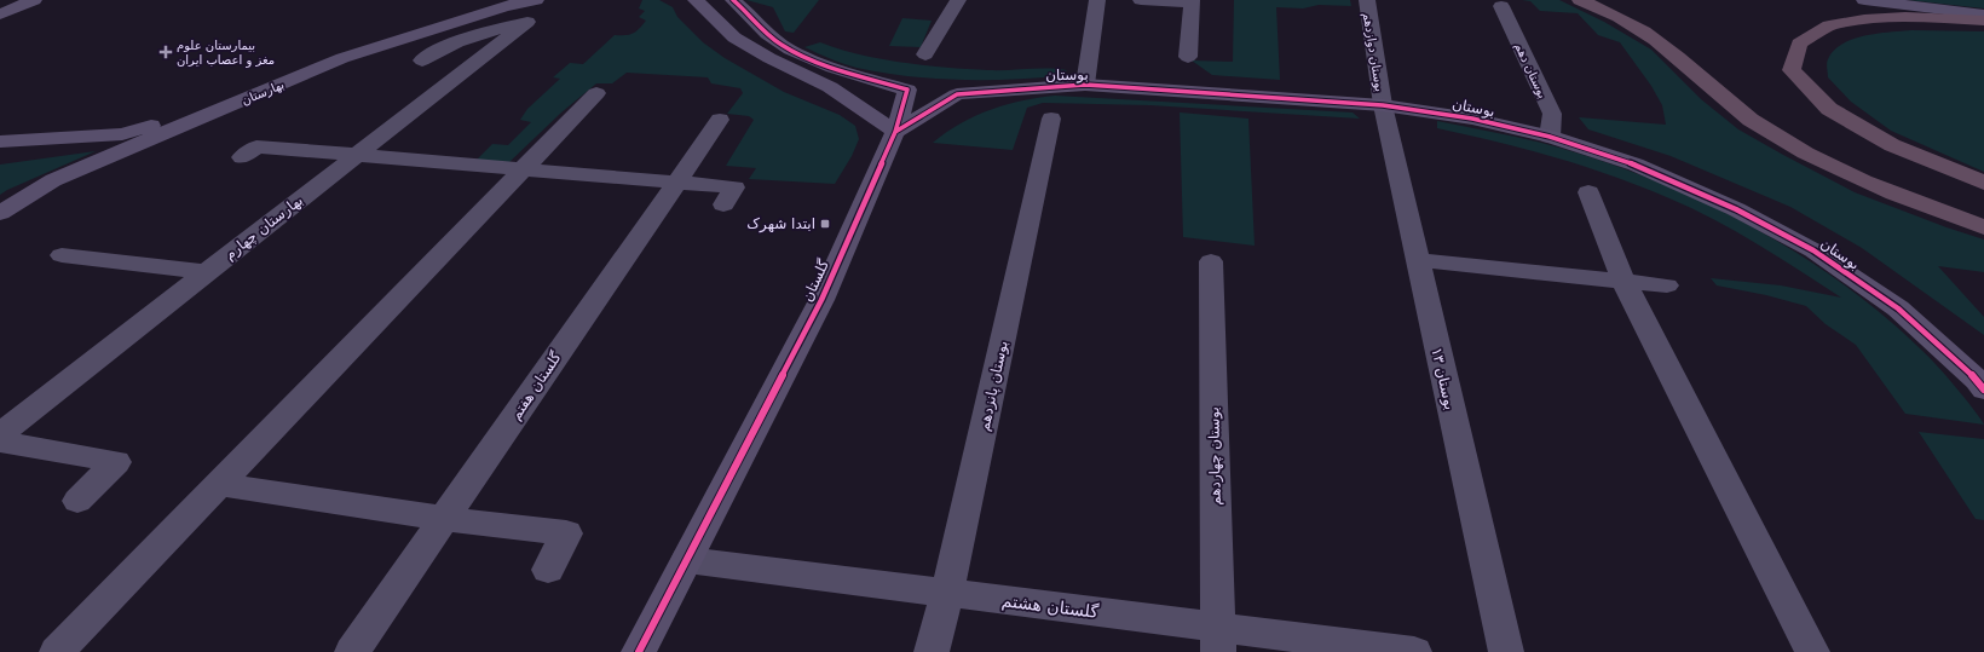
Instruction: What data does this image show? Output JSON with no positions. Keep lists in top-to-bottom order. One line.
{"streets":{"street":["بوستان دوازدهم","بوستان دهم","بوستان","بهارستان","بهارستان چهارم","گلستان","بوستان ۱۳","گلستان هفتم","بوستان پانزدهم","بوستان چهاردهم","گلستان هشتم"]},"crossings":[["بوستان دوازدهم","بوستان"],["بوستان دوازدهم","بوستان ۱۳"],["بوستان دهم","بوستان"],["بوستان","گلستان"],["بوستان","بوستان ۱۳"],["گلستان","گلستان هشتم"],["بوستان پانزدهم","گلستان هشتم"],["بوستان چهاردهم","گلستان هشتم"]],"places":{"health":["بیمارستان علوم مغز و اعصاب ایران"],"transit":["ابتدا شهرک"]}}
